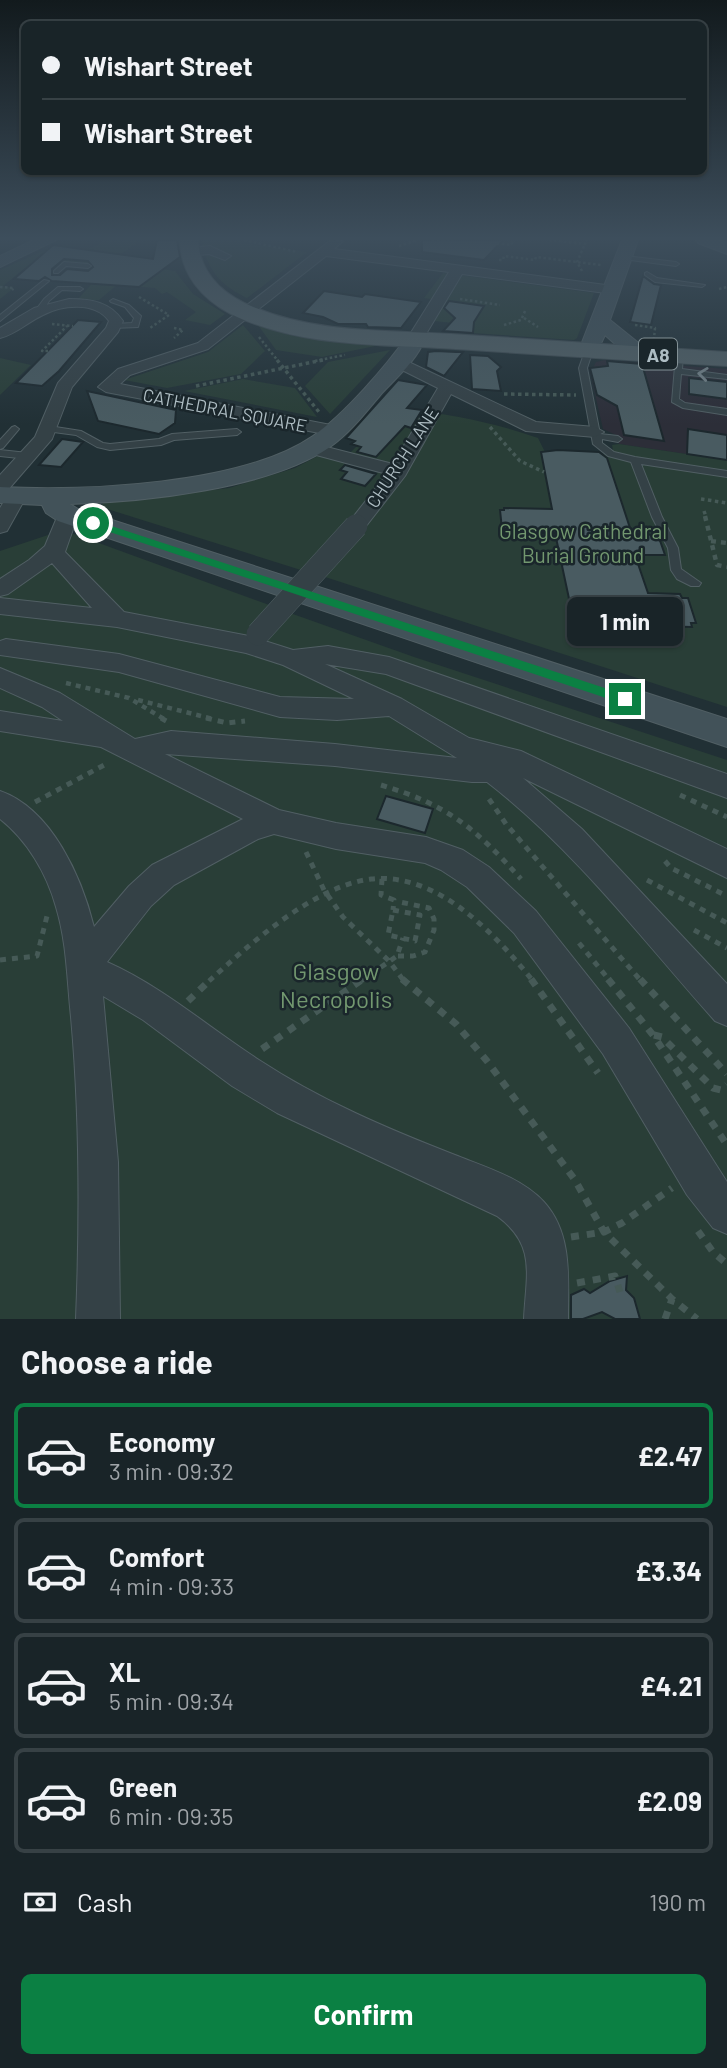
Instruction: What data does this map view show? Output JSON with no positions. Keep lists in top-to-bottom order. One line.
{"streets":{"main road":["A8"],"street":["CATHEDRAL SQUARE","CHURCH LANE"]},"crossings":[["A8","CATHEDRAL SQUARE"]],"parks":["Glasgow Cathedral Burial Ground","Glasgow Necropolis"],"page":{"banner":["Wishart Street","Wishart Street"],"bubble":"1 min","heading":"Choose a ride","list":[{"name":"Economy","note":"3 min · 09:32","value":"£2.47"},{"name":"Comfort","note":"4 min · 09:33","value":"£3.34"},{"name":"XL","note":"5 min · 09:34","value":"£4.21"},{"name":"Green","note":"6 min · 09:35","value":"£2.09"}],"pay":["Cash","190 m"],"buttons":"Confirm"}}
